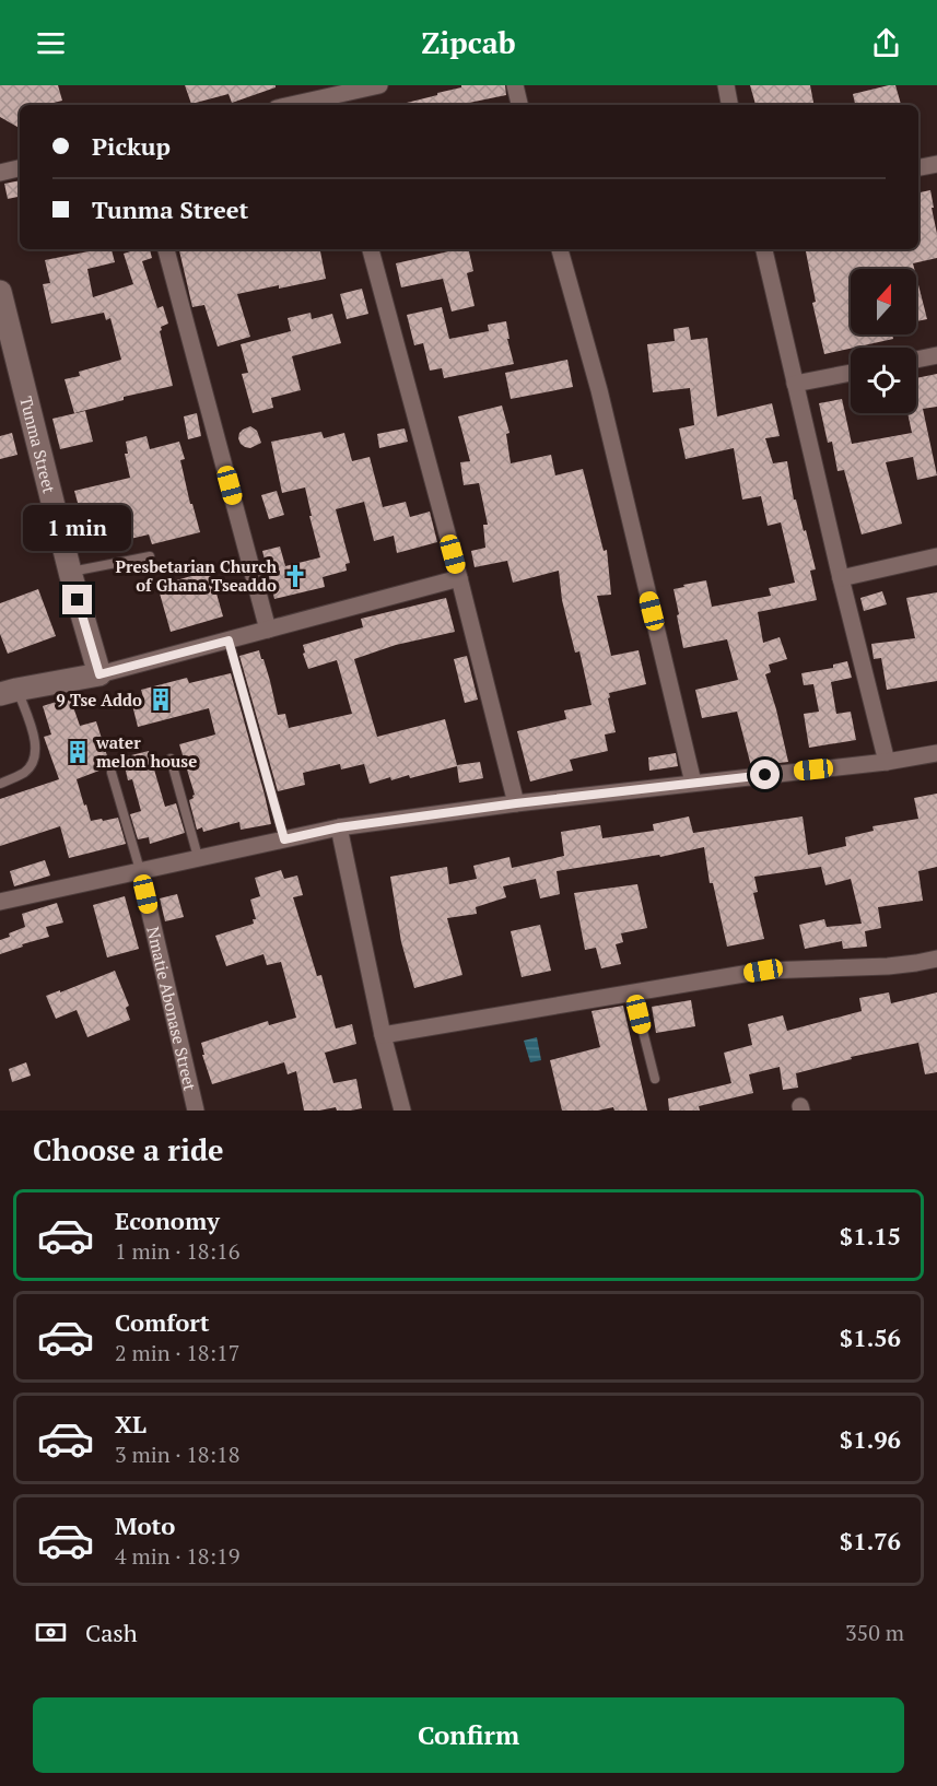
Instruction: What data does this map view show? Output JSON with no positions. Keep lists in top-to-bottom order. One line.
{"streets":{"street":["Tunma Street","Nmatie Abonase Street"]},"places":{"church":["Presbetarian Church of Ghana Tseaddo"],"building":["9 Tse Addo","water melon house"]},"north":"top","page":{"header":"Zipcab","banner":["Pickup","Tunma Street"],"bubble":"1 min","heading":"Choose a ride","list":[{"name":"Economy","note":"1 min · 18:16","value":"$1.15"},{"name":"Comfort","note":"2 min · 18:17","value":"$1.56"},{"name":"XL","note":"3 min · 18:18","value":"$1.96"},{"name":"Moto","note":"4 min · 18:19","value":"$1.76"}],"pay":["Cash","350 m"],"buttons":"Confirm"}}
